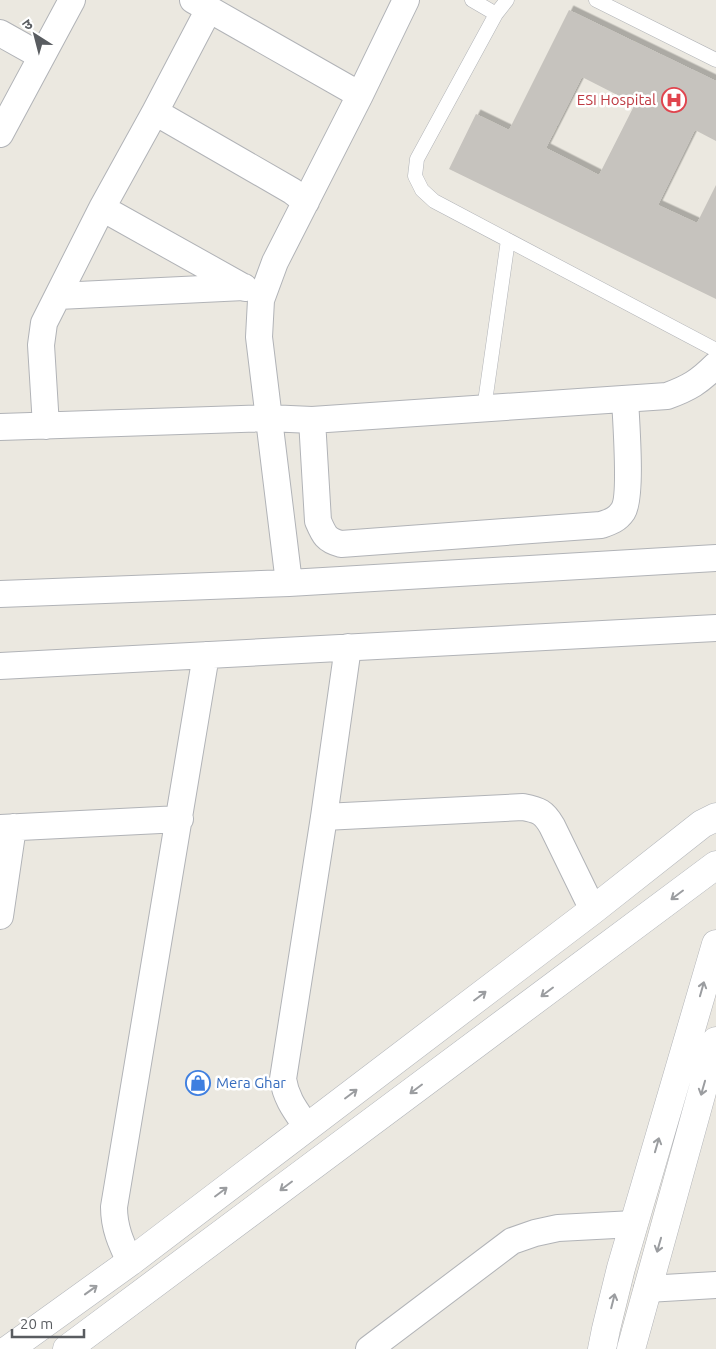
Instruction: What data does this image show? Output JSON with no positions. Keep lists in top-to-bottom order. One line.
{"places":{"hospital":["ESI Hospital"],"shop":["Mera Ghar"]},"scale_bar":"20 m","north":"top left"}
